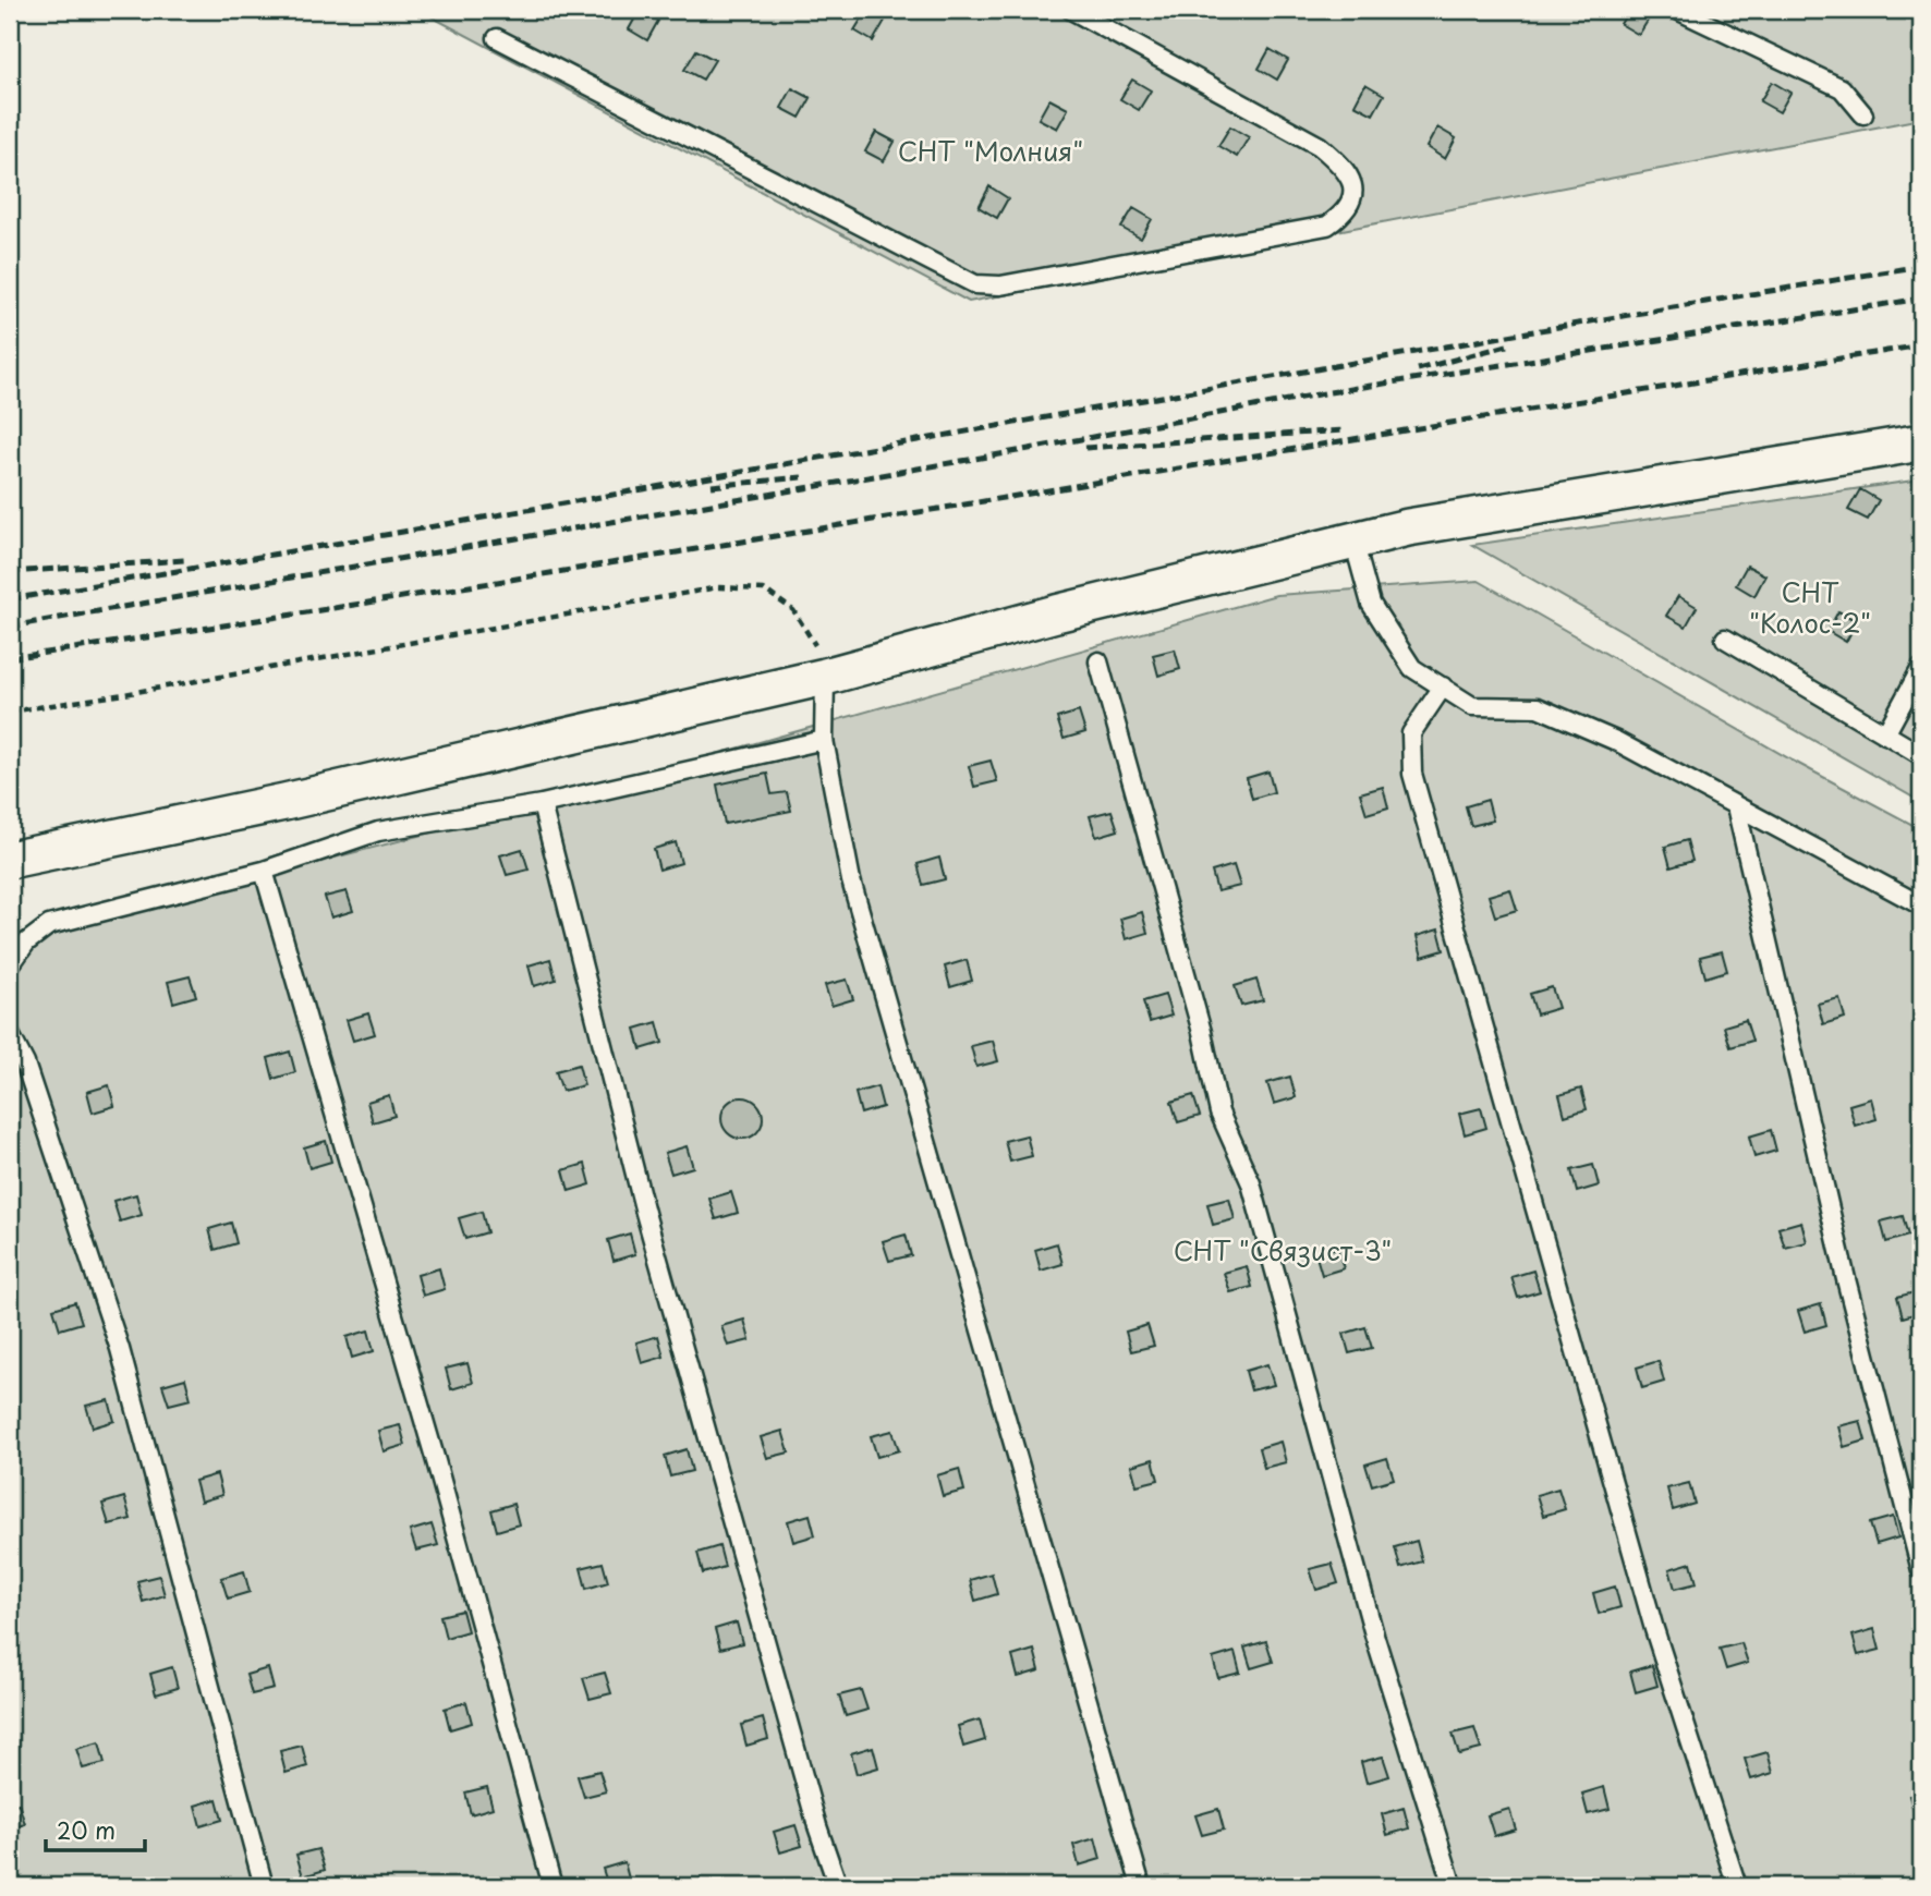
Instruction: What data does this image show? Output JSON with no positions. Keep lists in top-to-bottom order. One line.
{"parks":["СНТ \"Молния\"","СНТ \"Колос-2\"","СНТ \"Связист-3\""],"scale_bar":"20 m"}
